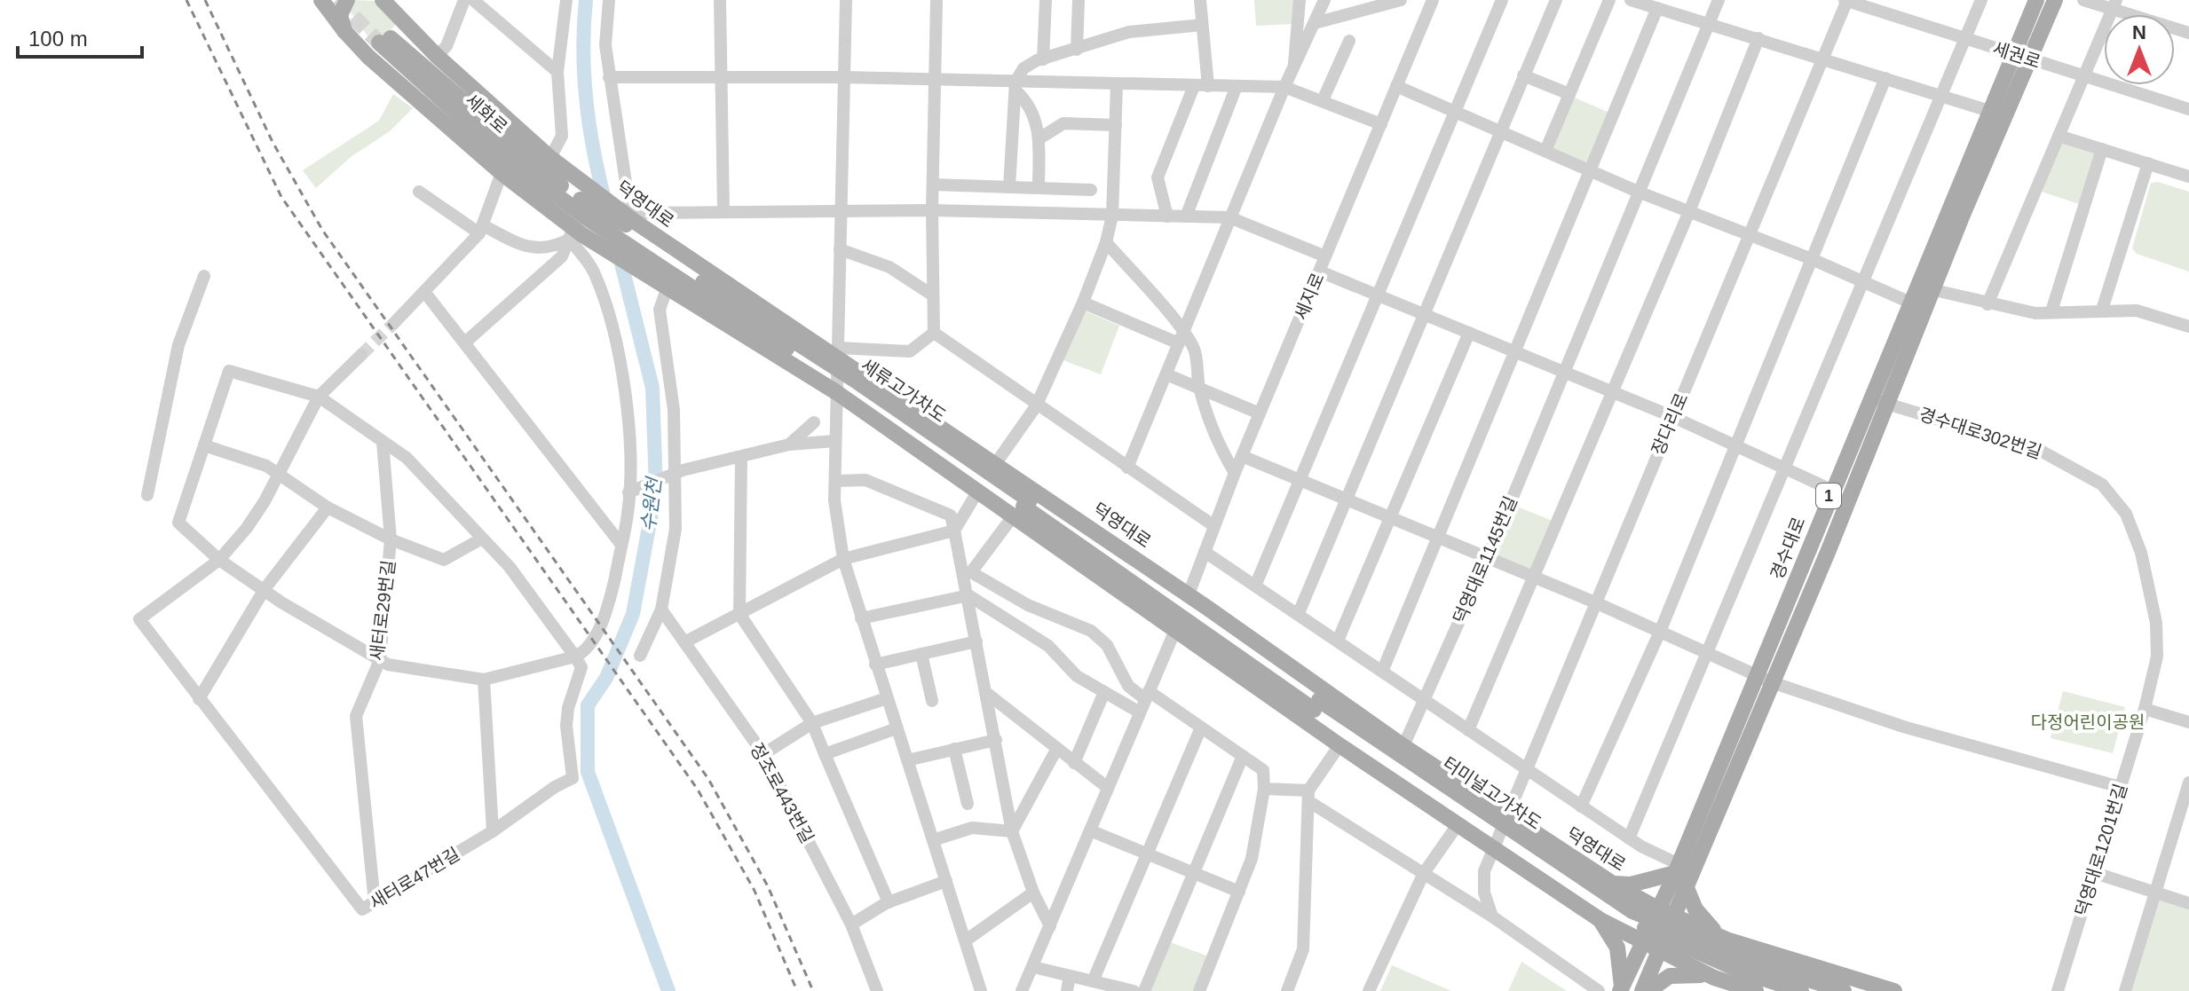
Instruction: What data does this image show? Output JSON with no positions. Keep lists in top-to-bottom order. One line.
{"streets":{"main road":["세화로","덕영대로","세류고가차도","1","경수대로","터미널고가차도"],"street":["세권로","세지로","장다리로","경수대로302번길","덕영대로1145번길","새터로29번길","정조로443번길","덕영대로1201번길","새터로47번길"]},"crossings":[["세권로","장다리로"],["세권로","경수대로"],["세화로","덕영대로"],["덕영대로","세지로"],["덕영대로","세류고가차도"],["덕영대로","장다리로"],["덕영대로","경수대로"],["덕영대로","덕영대로1145번길"],["경수대로302번길","경수대로"],["경수대로302번길","덕영대로1201번길"],["새터로29번길","새터로47번길"]],"water":["수원천"],"parks":["다정어린이공원"],"scale_bar":"100 m","north":"top"}
